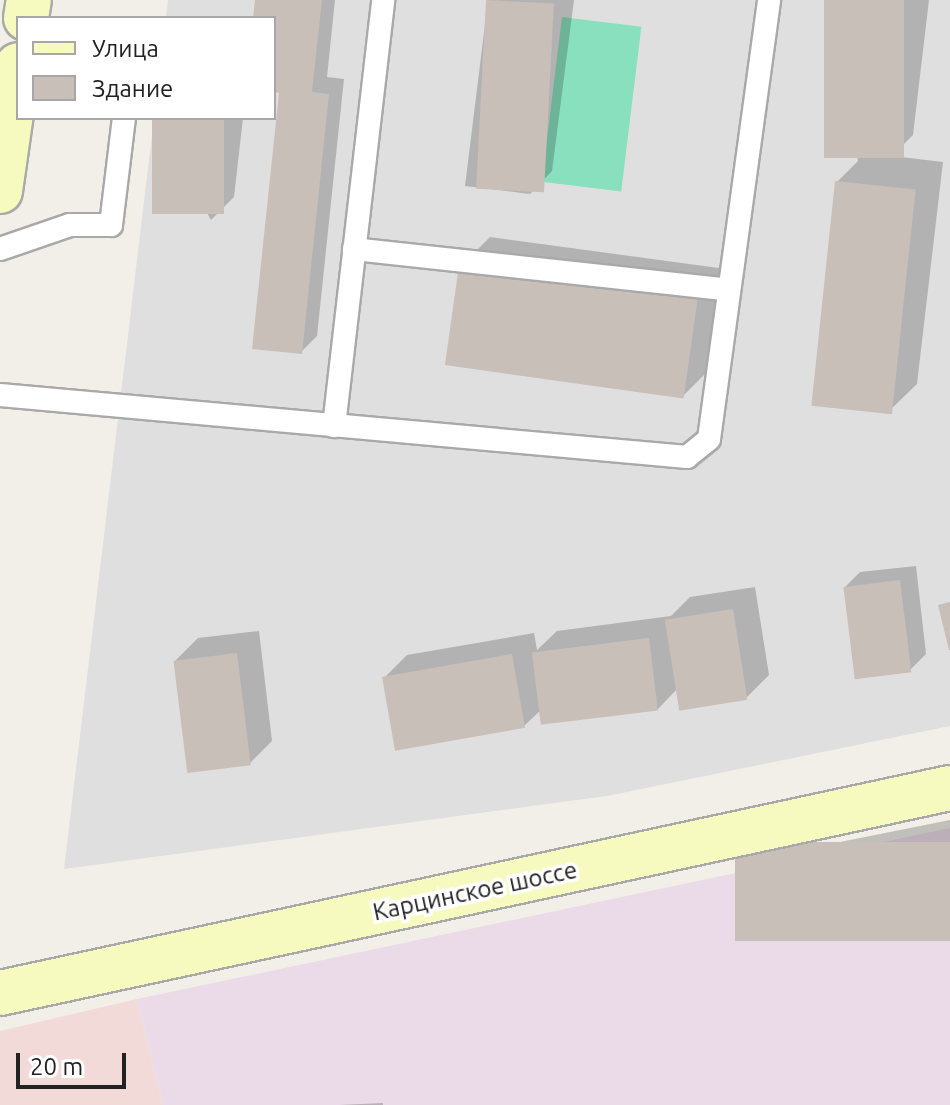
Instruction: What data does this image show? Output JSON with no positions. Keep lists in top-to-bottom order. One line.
{"streets":{"main road":["Карцинское шоссе"]},"legend":["Улица","Здание"],"scale_bar":"20 m"}
